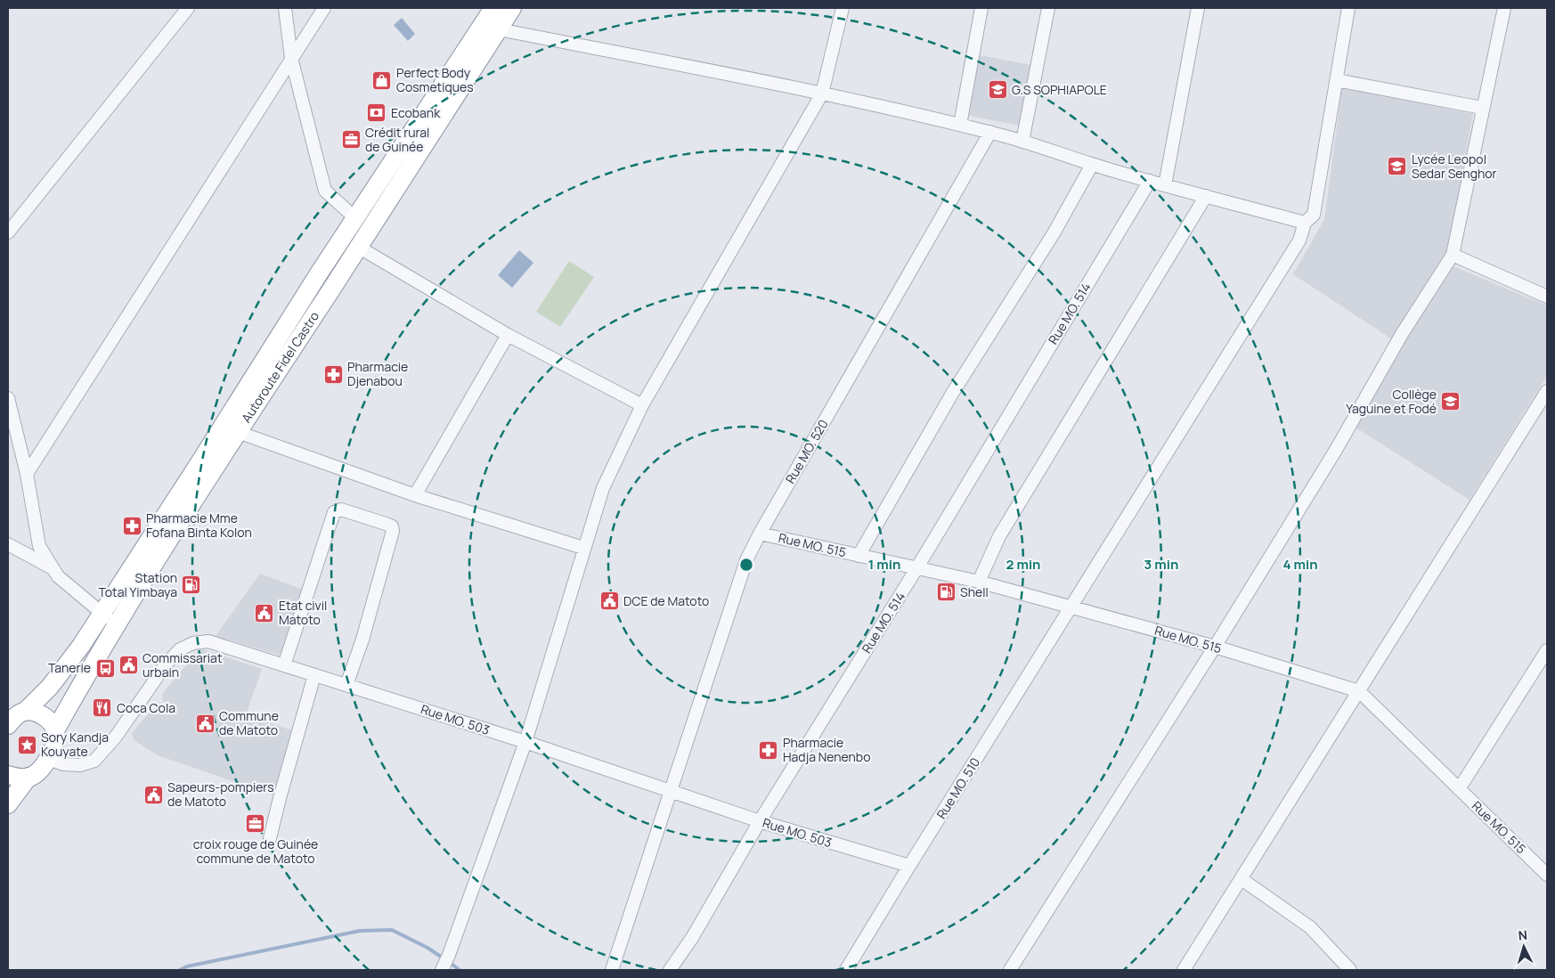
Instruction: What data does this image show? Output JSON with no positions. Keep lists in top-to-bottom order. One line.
{"streets":{"highway":["Autoroute Fidel Castro"],"street":["Rue MO. 514","Rue MO. 520","Rue MO. 515","Rue MO. 503","Rue MO. 510"]},"crossings":[["Rue MO. 514","Rue MO. 515"],["Rue MO. 514","Rue MO. 503"],["Rue MO. 520","Rue MO. 515"],["Rue MO. 520","Rue MO. 503"],["Rue MO. 515","Rue MO. 510"],["Rue MO. 503","Rue MO. 510"]],"places":{"shop":["Perfect Body Cosmetiques"],"school or university":["G.S SOPHIAPOLE","Lycée Leopol Sedar Senghor","Collège Yaguine et Fodé"],"bank":["Ecobank"],"office":["Crédit rural de Guinée","croix rouge de Guinée commune de Matoto"],"pharmacy":["Pharmacie Djenabou","Pharmacie Mme Fofana Binta Kolon","Pharmacie Hadja Nenenbo"],"fuel station":["Station Total Yimbaya","Shell"],"public building":["DCE de Matoto","Etat civil Matoto","Commissariat urbain","Commune de Matoto","Sapeurs-pompiers de Matoto"],"bus stop":["Tanerie"],"restaurant":["Coca Cola"],"place":["Sory Kandja Kouyate"]},"north":"top","rings":["1 min","2 min","3 min","4 min"]}
